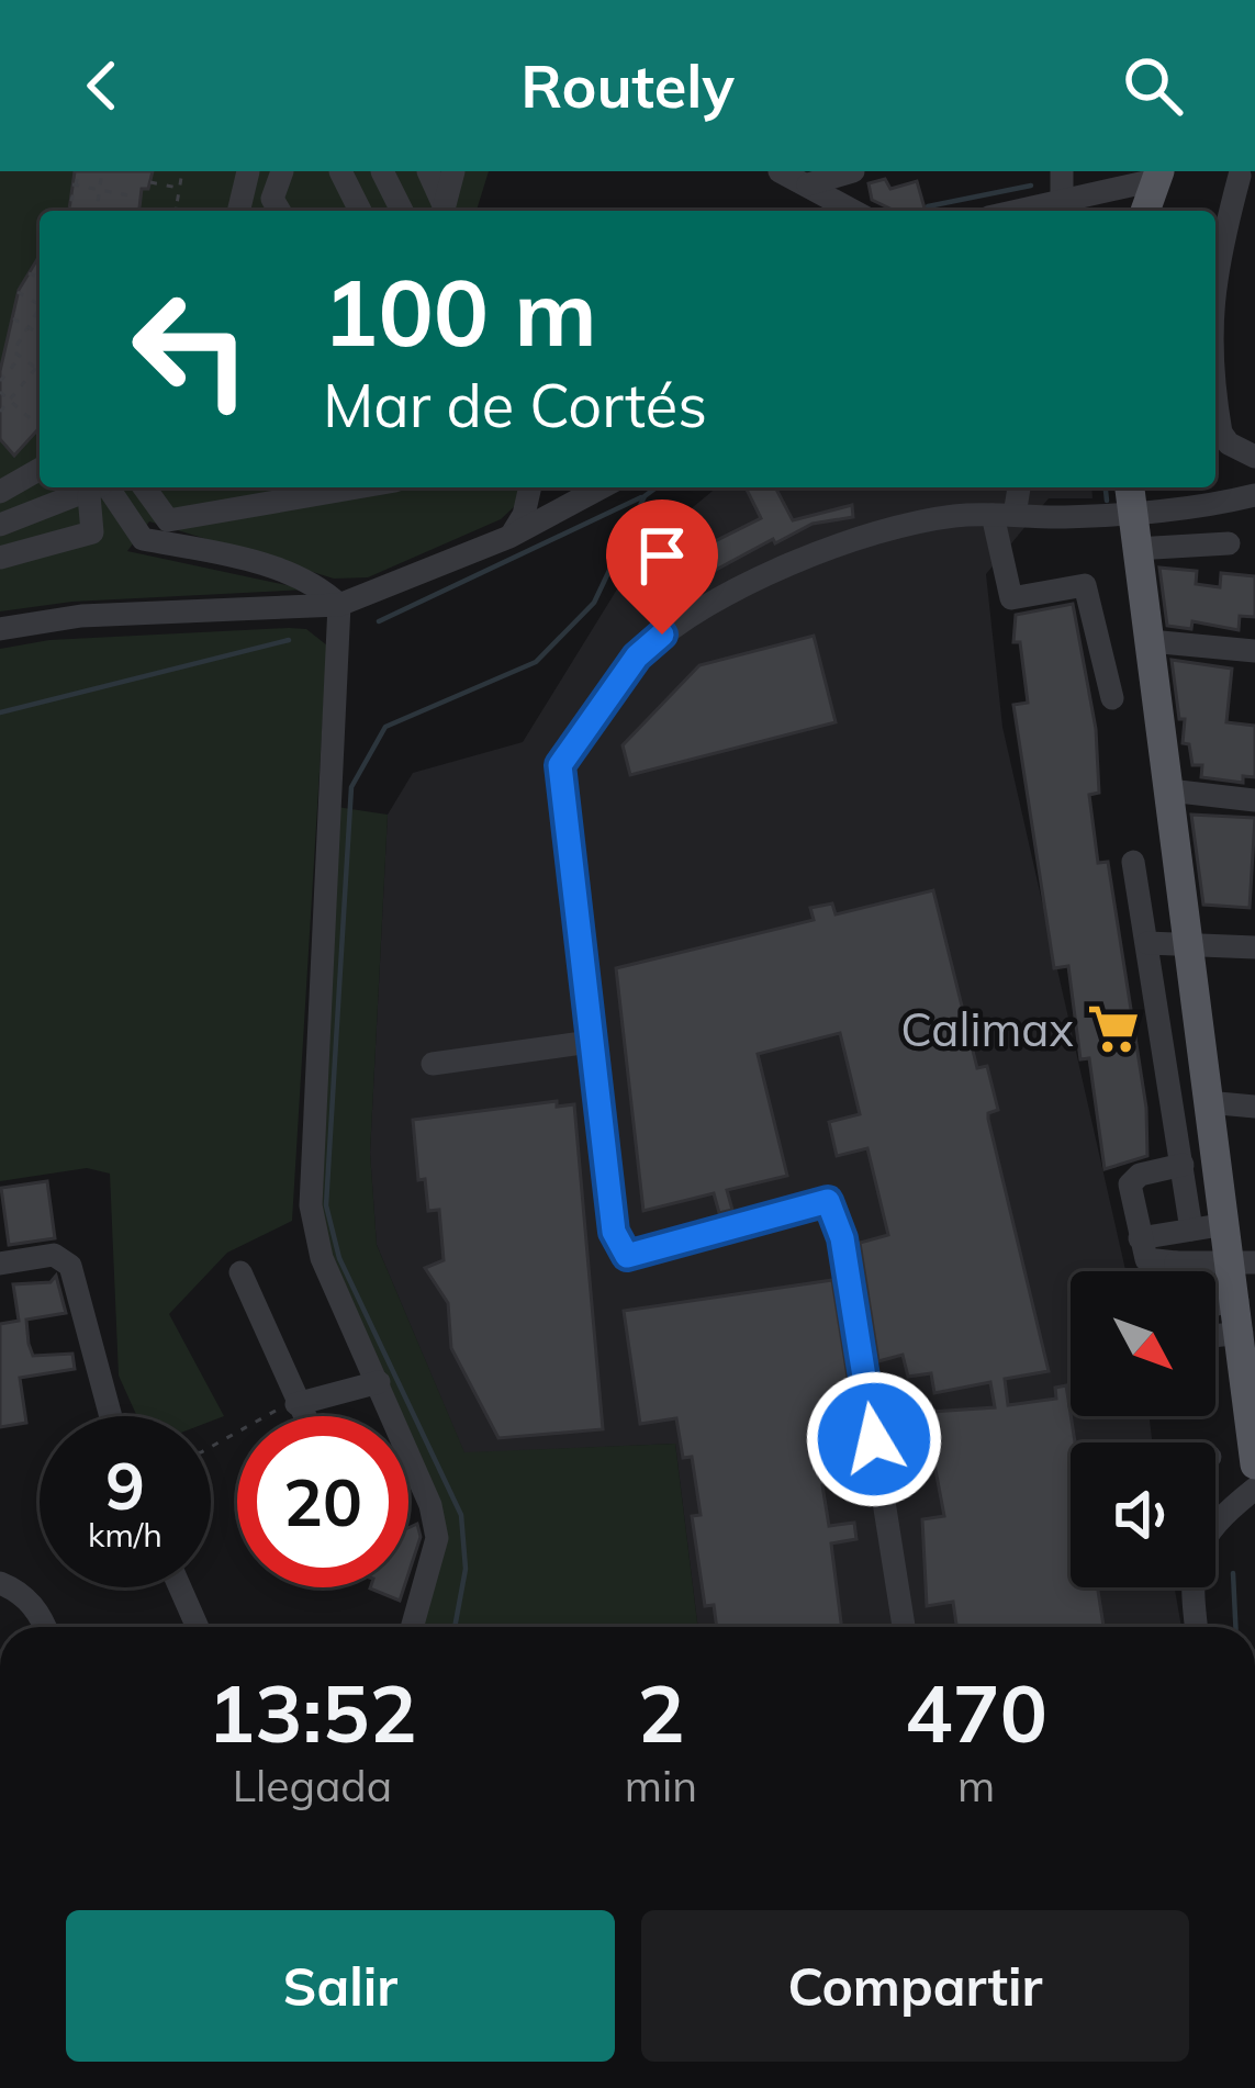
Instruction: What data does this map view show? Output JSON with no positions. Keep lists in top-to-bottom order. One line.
{"places":{"supermarket":["Calimax"]},"north":"bottom right","page":{"header":"Routely","turn":["100 m","Mar de Cortés"],"speed":"9 km/h","limit":"20","eta":["13:52","Llegada","2","min","470","m"],"buttons":["Salir","Compartir"]}}
